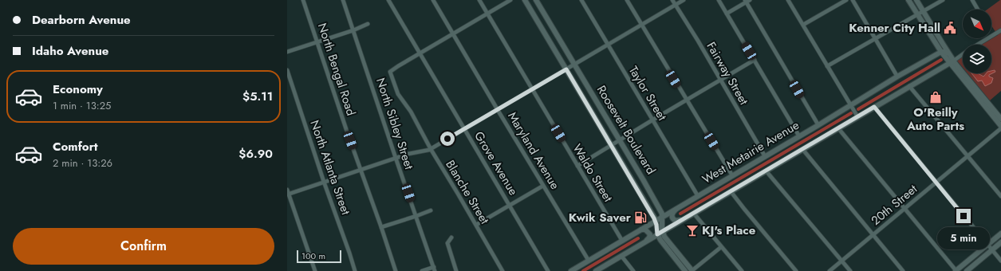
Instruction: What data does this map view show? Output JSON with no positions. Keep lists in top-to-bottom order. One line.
{"streets":{"main road":["Roosevelt Boulevard","West Metairie Avenue"],"street":["North Bengal Road","Fairway Street","Taylor Street","North Sibley Street","Maryland Avenue","Grove Avenue","North Atlanta Street","Waldo Street","Blanche Street","20th Street"]},"crossings":[["Fairway Street","West Metairie Avenue"],["Taylor Street","West Metairie Avenue"],["Roosevelt Boulevard","West Metairie Avenue"],["Maryland Avenue","West Metairie Avenue"],["West Metairie Avenue","Waldo Street"],["Grove Avenue","Blanche Street"]],"places":{"public building":["Kenner City Hall"],"shop":["O'Reilly Auto Parts"],"fuel station":["Kwik Saver"],"bar":["KJ's Place"]},"scale_bar":"100 m","north":"bottom right","page":{"banner":["Dearborn Avenue","Idaho Avenue"],"list":[{"name":"Economy","note":"1 min · 13:25","value":"$5.11"},{"name":"Comfort","note":"2 min · 13:26","value":"$6.90"}],"buttons":"Confirm","bubble":"5 min","scale":"100 m"}}
